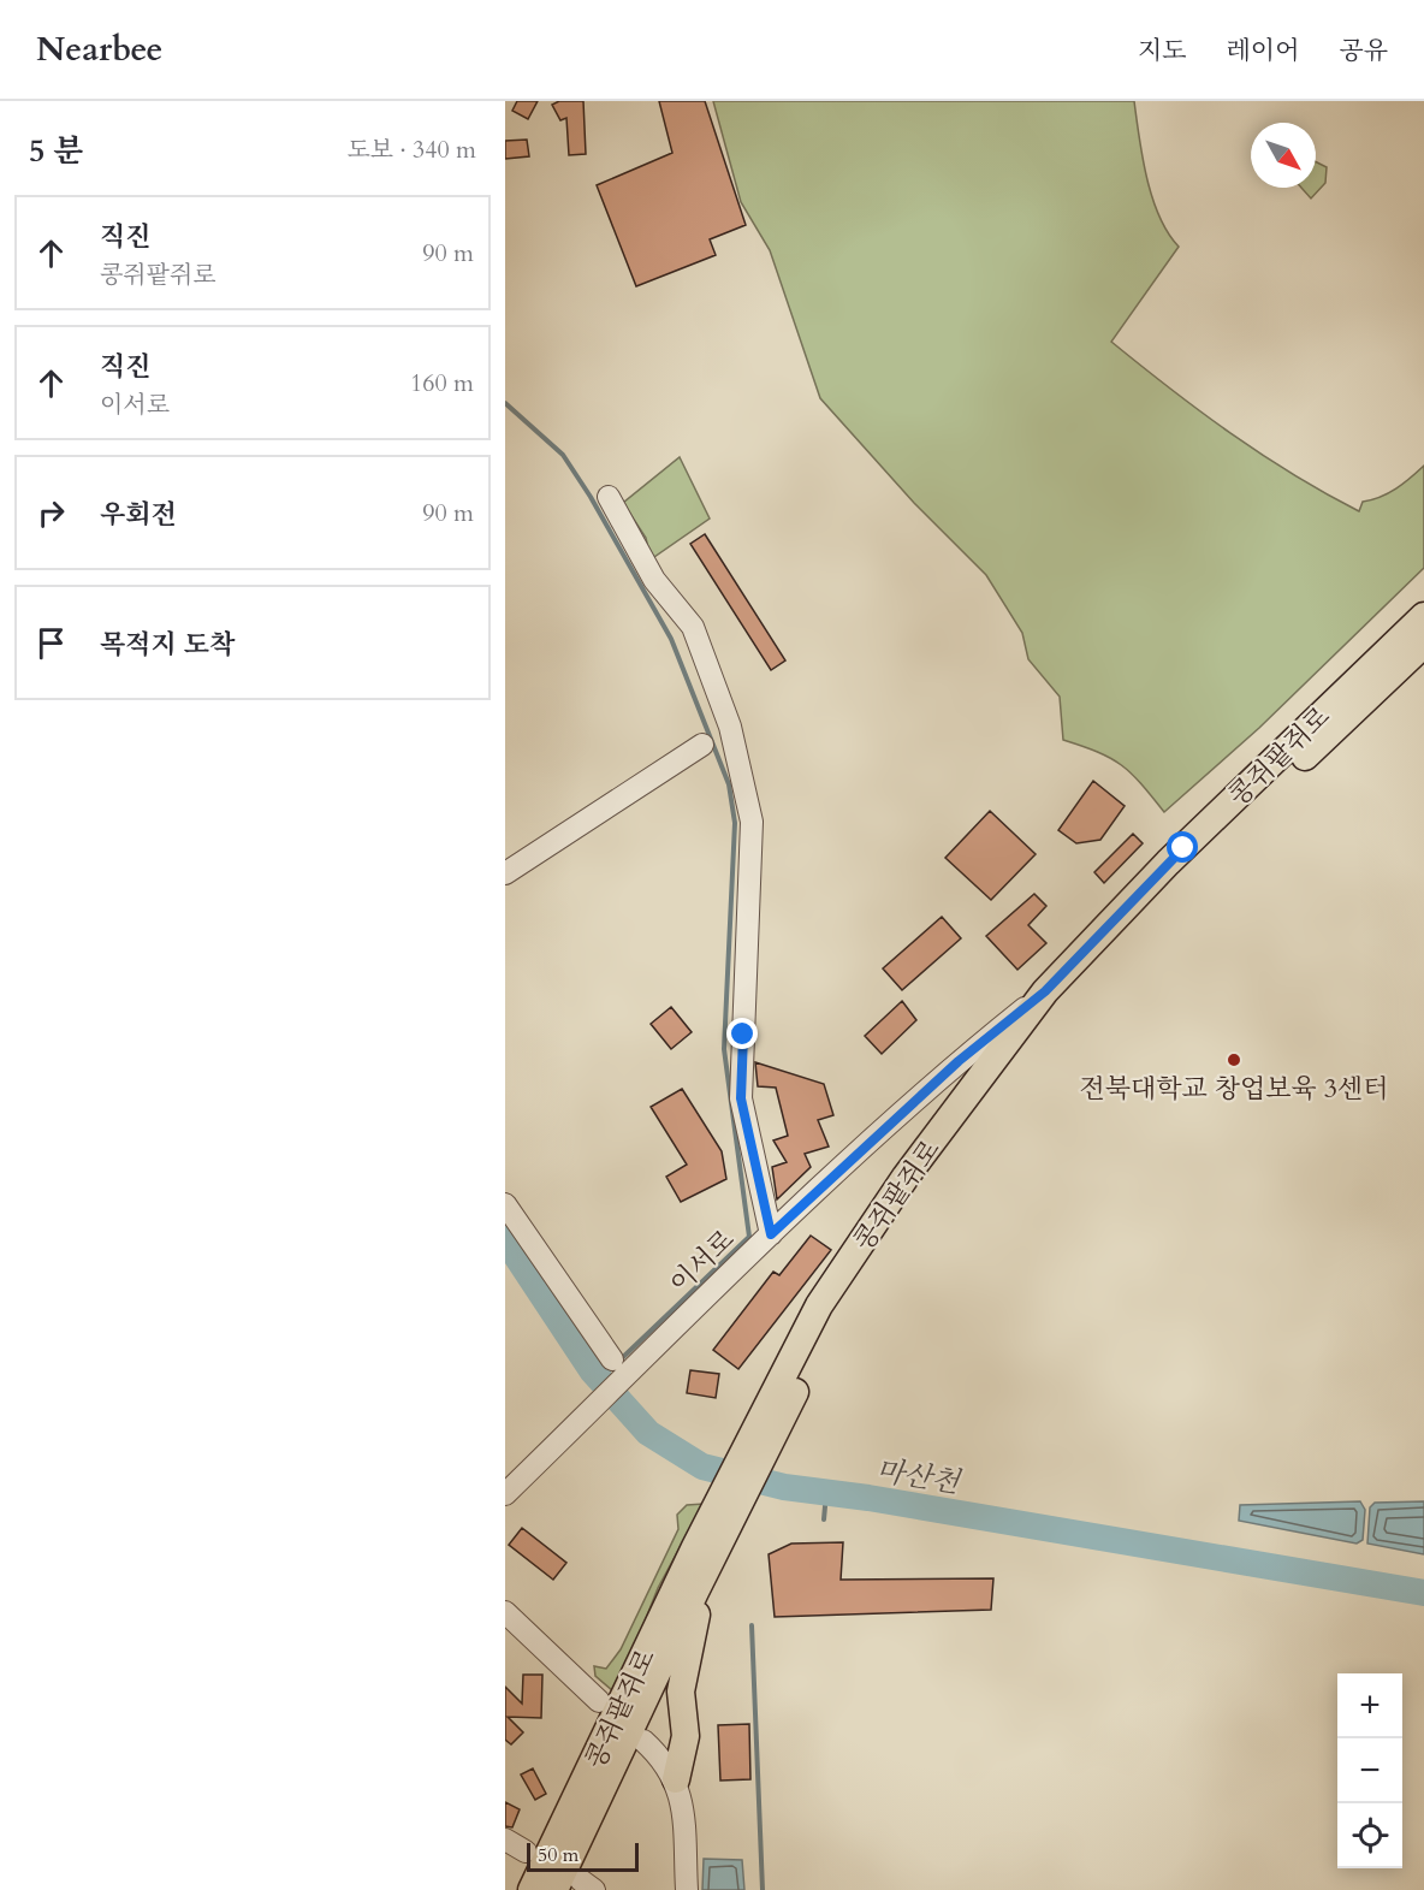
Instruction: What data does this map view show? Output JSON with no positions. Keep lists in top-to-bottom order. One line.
{"streets":{"main road":["콩쥐팥쥐로"],"street":["이서로"]},"crossings":[["콩쥐팥쥐로","이서로"]],"water":["마산천"],"places":["전북대학교 창업보육 3센터"],"scale_bar":"50 m","north":"bottom right","page":{"header":"Nearbee","nav":["지도","레이어","공유"],"heading":["5 분","도보 · 340 m"],"list":[["직진","콩쥐팥쥐로","90 m"],["직진","이서로","160 m"],["우회전","90 m"],"목적지 도착"],"map_buttons":["+","−"],"scale":"50 m"}}
